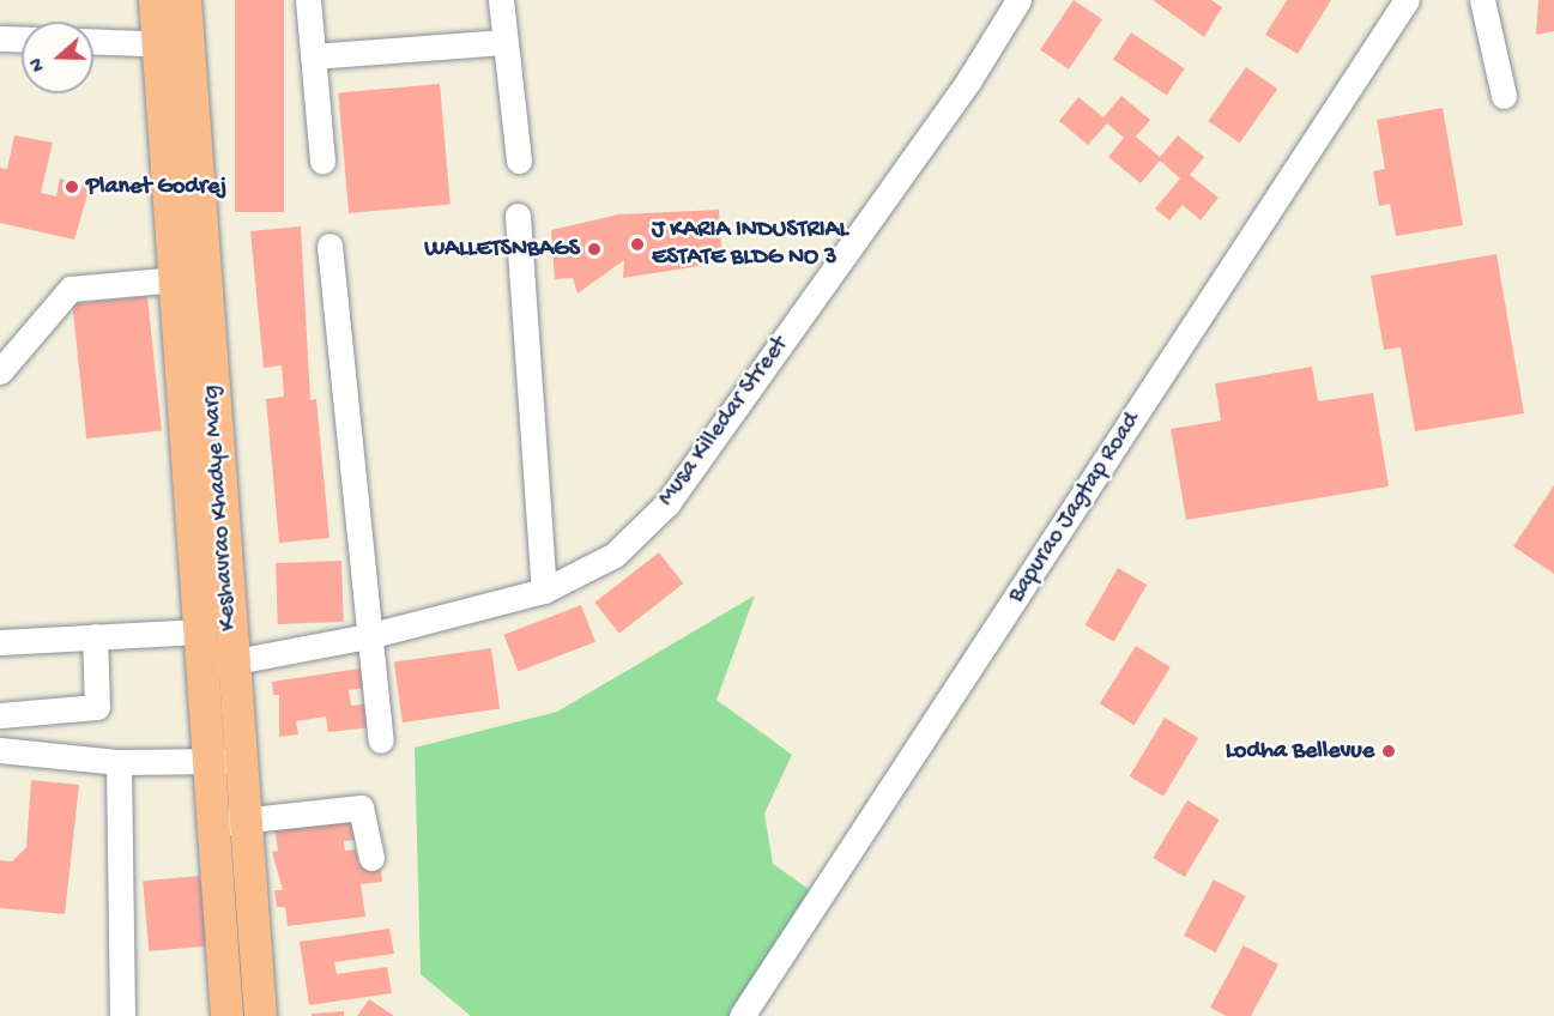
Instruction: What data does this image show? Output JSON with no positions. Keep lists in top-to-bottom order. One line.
{"streets":{"main road":["Keshavrao Khadye Marg"],"street":["Musa Killedar Street","Bapurao Jagtap Road"]},"crossings":[["Musa Killedar Street","Keshavrao Khadye Marg"]],"places":["Planet Godrej","J KARIA INDUSTRIAL ESTATE BLDG NO 3","WALLETSNBAGS","Lodha Bellevue"],"north":"left"}
